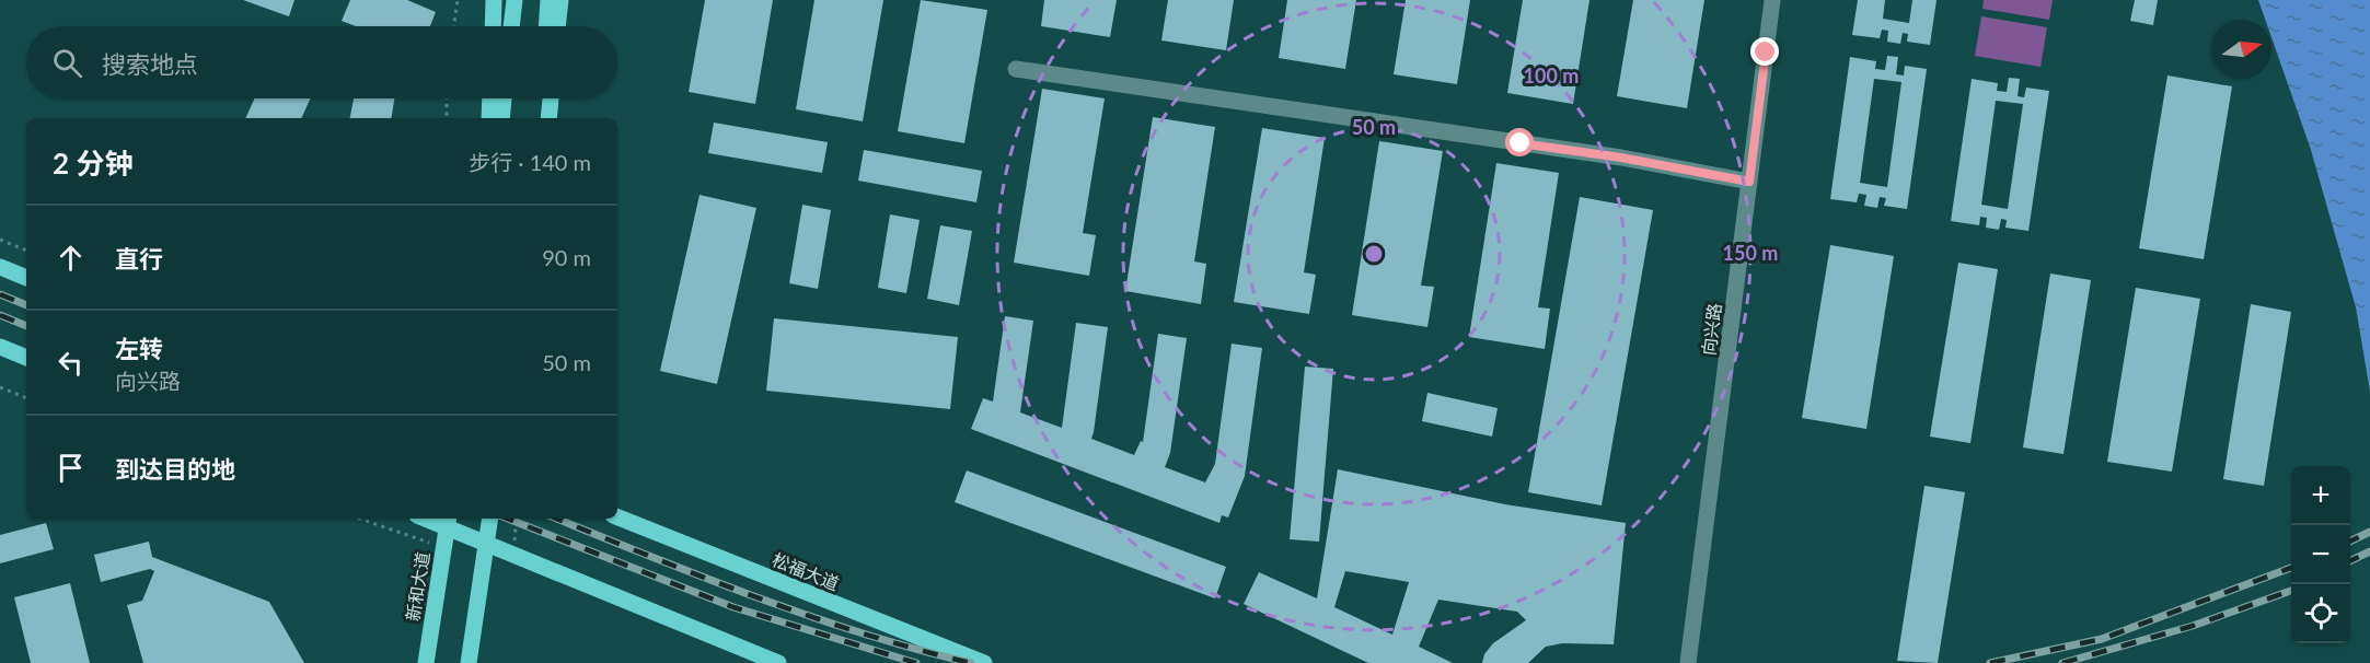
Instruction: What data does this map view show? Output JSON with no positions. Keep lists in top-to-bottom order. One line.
{"streets":{"main road":["松福大道","新和大道"],"street":["向兴路"]},"north":"right","page":{"search":"搜索地点","heading":["2 分钟","步行 · 140 m"],"list":[["直行","90 m"],["左转","向兴路","50 m"],"到达目的地"],"map_buttons":["+","−"]},"rings":["100 m","50 m","150 m"]}
